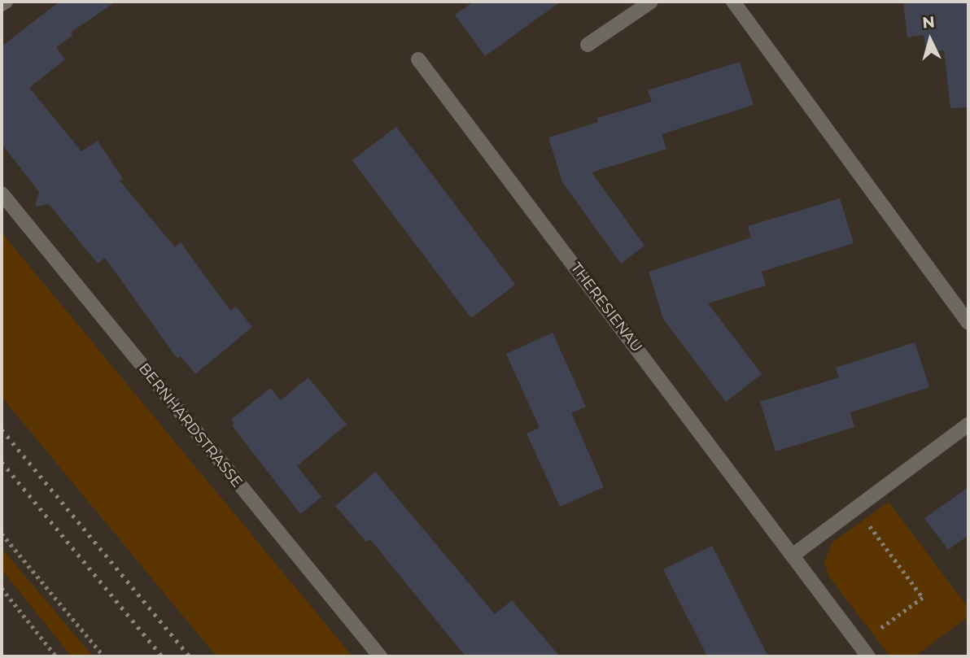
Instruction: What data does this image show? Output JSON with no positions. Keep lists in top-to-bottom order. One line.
{"streets":{"street":["THERESIENAU","BERNHARDSTRASSE"]},"north":"top"}
